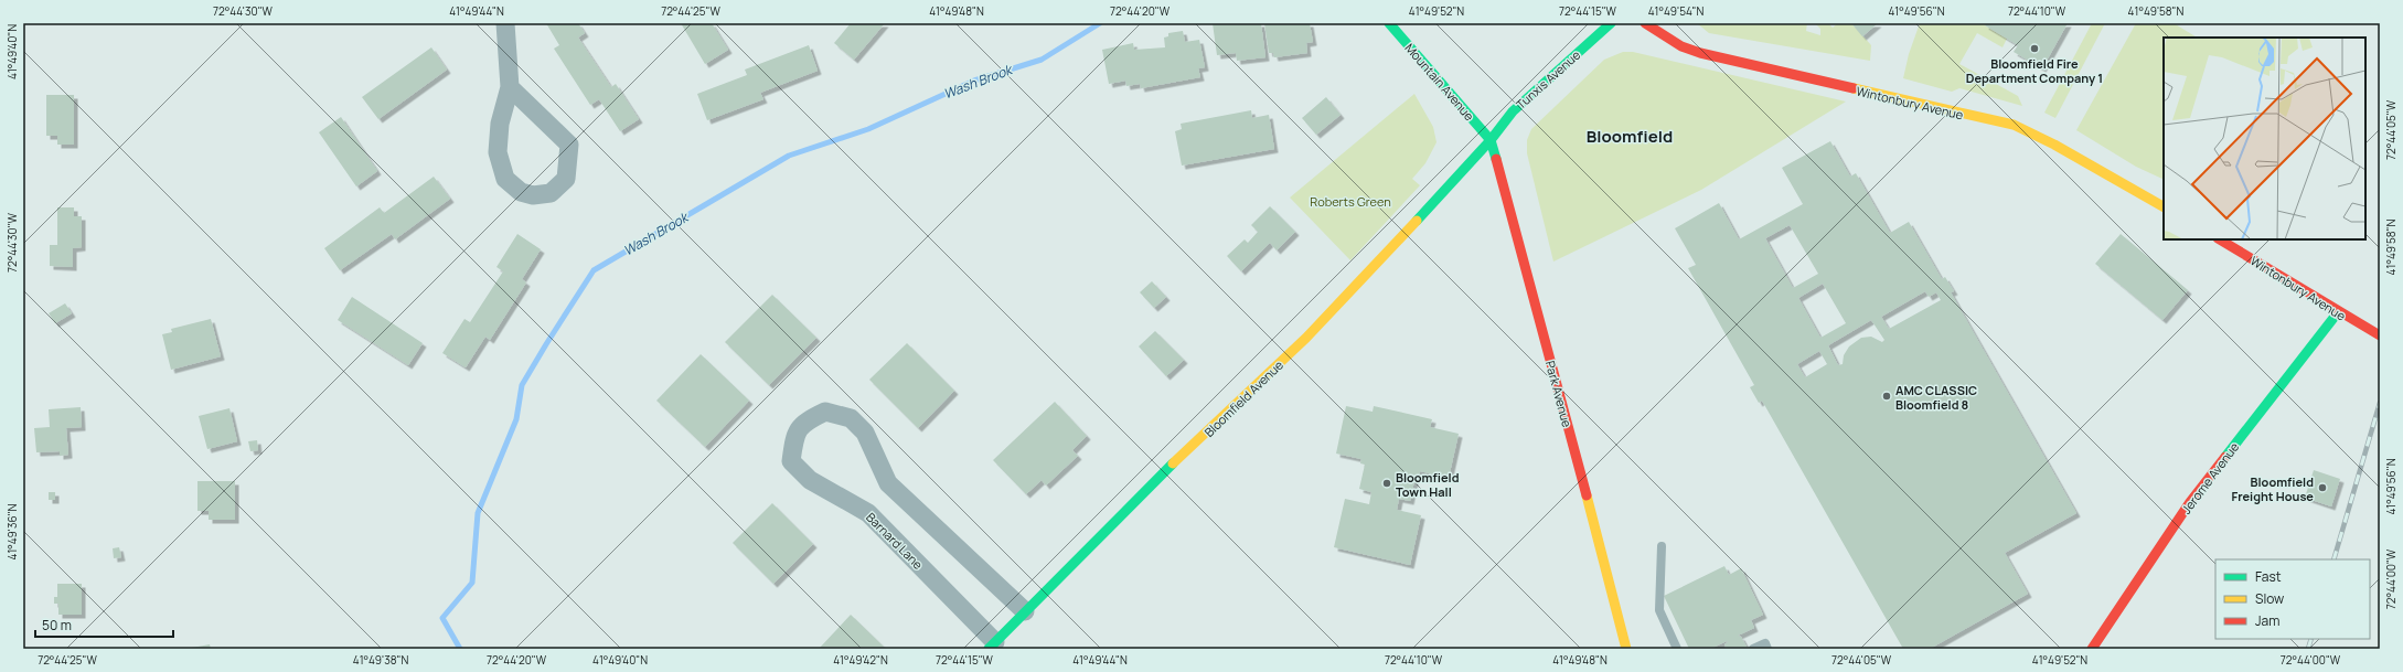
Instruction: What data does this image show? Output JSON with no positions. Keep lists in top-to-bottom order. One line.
{"streets":{"main road":["Tunxis Avenue","Mountain Avenue","Wintonbury Avenue","Park Avenue","Bloomfield Avenue","Jerome Avenue"],"street":["Barnard Lane"]},"crossings":[["Tunxis Avenue","Mountain Avenue"],["Tunxis Avenue","Park Avenue"],["Tunxis Avenue","Bloomfield Avenue"],["Mountain Avenue","Park Avenue"],["Mountain Avenue","Bloomfield Avenue"],["Wintonbury Avenue","Jerome Avenue"],["Park Avenue","Bloomfield Avenue"],["Bloomfield Avenue","Barnard Lane"]],"districts":["Bloomfield"],"water":["Wash Brook"],"parks":["Roberts Green"],"places":["Bloomfield Fire Department Company 1","AMC CLASSIC Bloomfield 8","Bloomfield Town Hall","Bloomfield Freight House"],"legend":["Fast","Slow","Jam"],"scale_bar":"50 m","coordinates":["72°44'30\"W","41°49'44\"N","72°44'25\"W","41°49'48\"N","72°44'20\"W","41°49'52\"N","72°44'15\"W","41°49'54\"N","41°49'56\"N","72°44'10\"W","41°49'58\"N","41°49'40\"N","72°44'05\"W","41°49'36\"N","72°44'00\"W","41°49'38\"N","41°49'42\"N"]}
